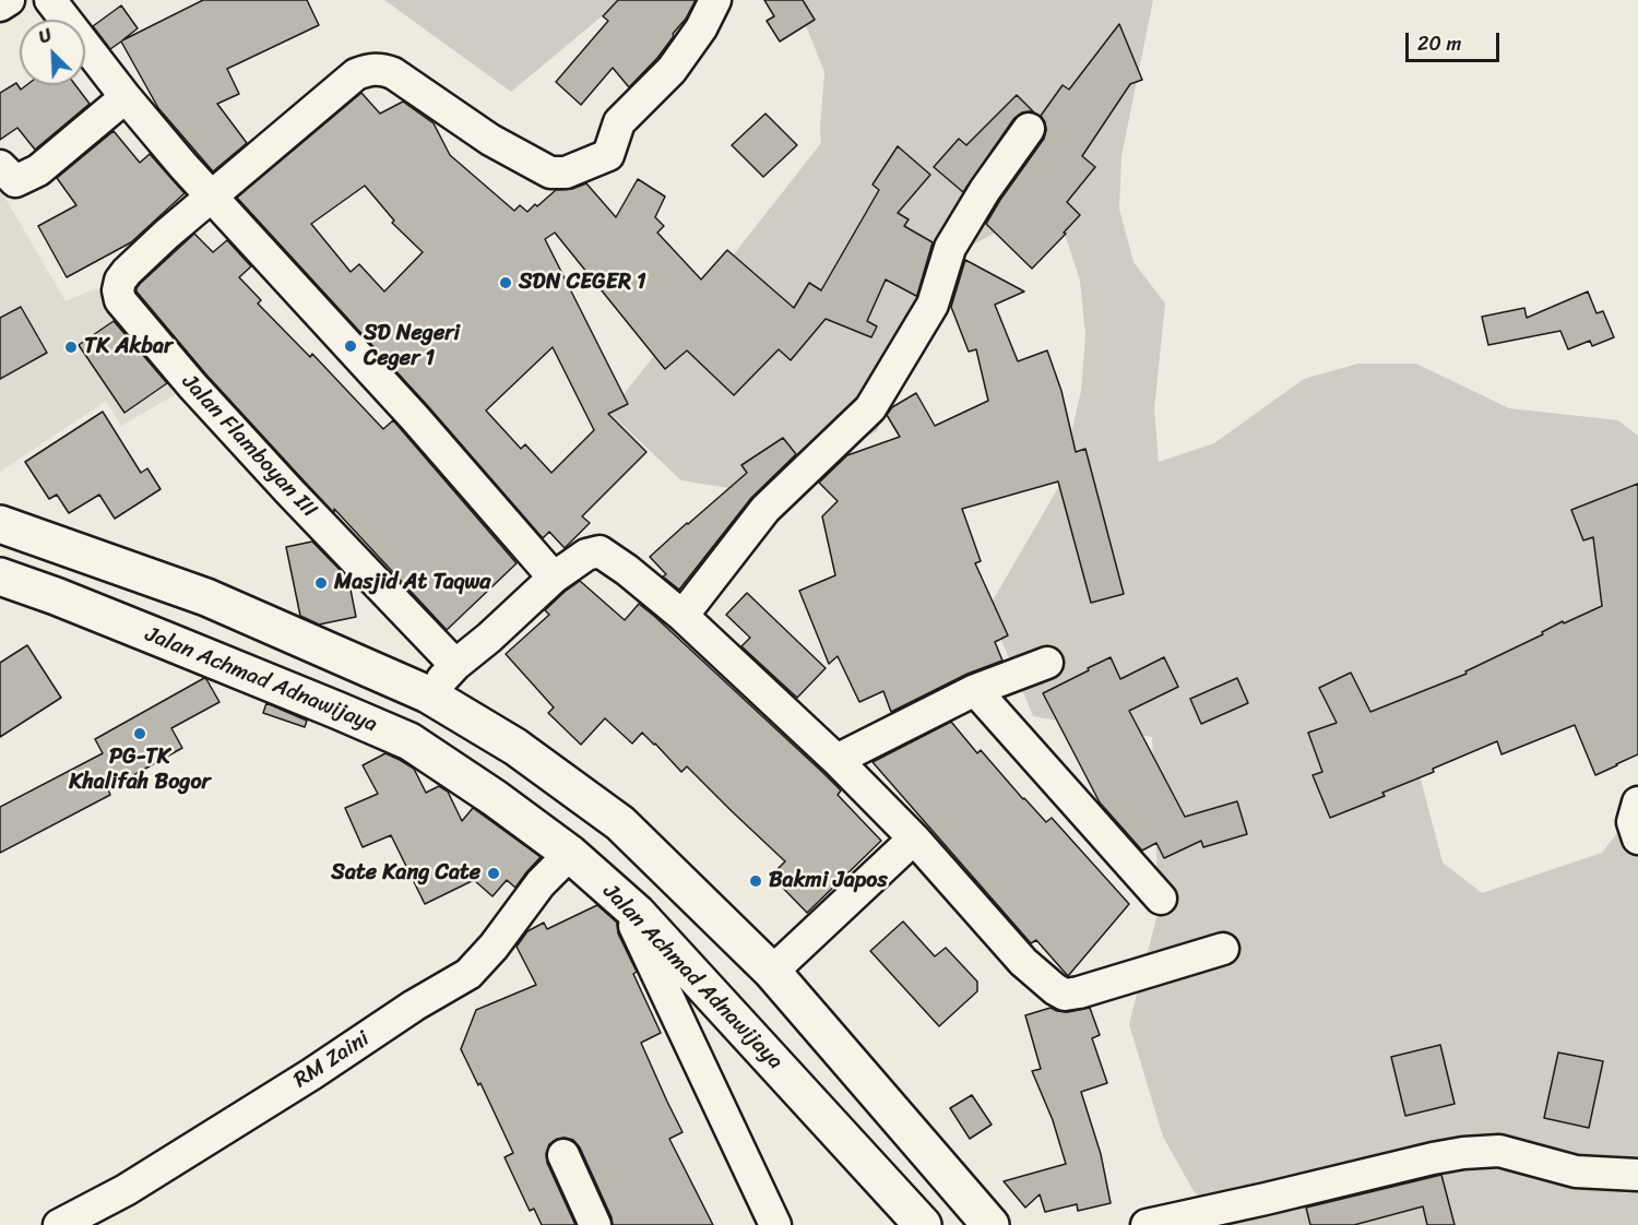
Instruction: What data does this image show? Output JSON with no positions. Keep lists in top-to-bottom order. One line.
{"streets":{"main road":["Jalan Achmad Adnawijaya"],"street":["Jalan Flamboyan III","RM Zaini"]},"crossings":[["Jalan Achmad Adnawijaya","RM Zaini"]],"places":["SDN CEGER 1","SD Negeri Ceger 1","TK Akbar","Masjid At Taqwa","PG-TK Khalifah Bogor","Sate Kang Cate","Bakmi Japos"],"scale_bar":"20 m","north":"top left"}
